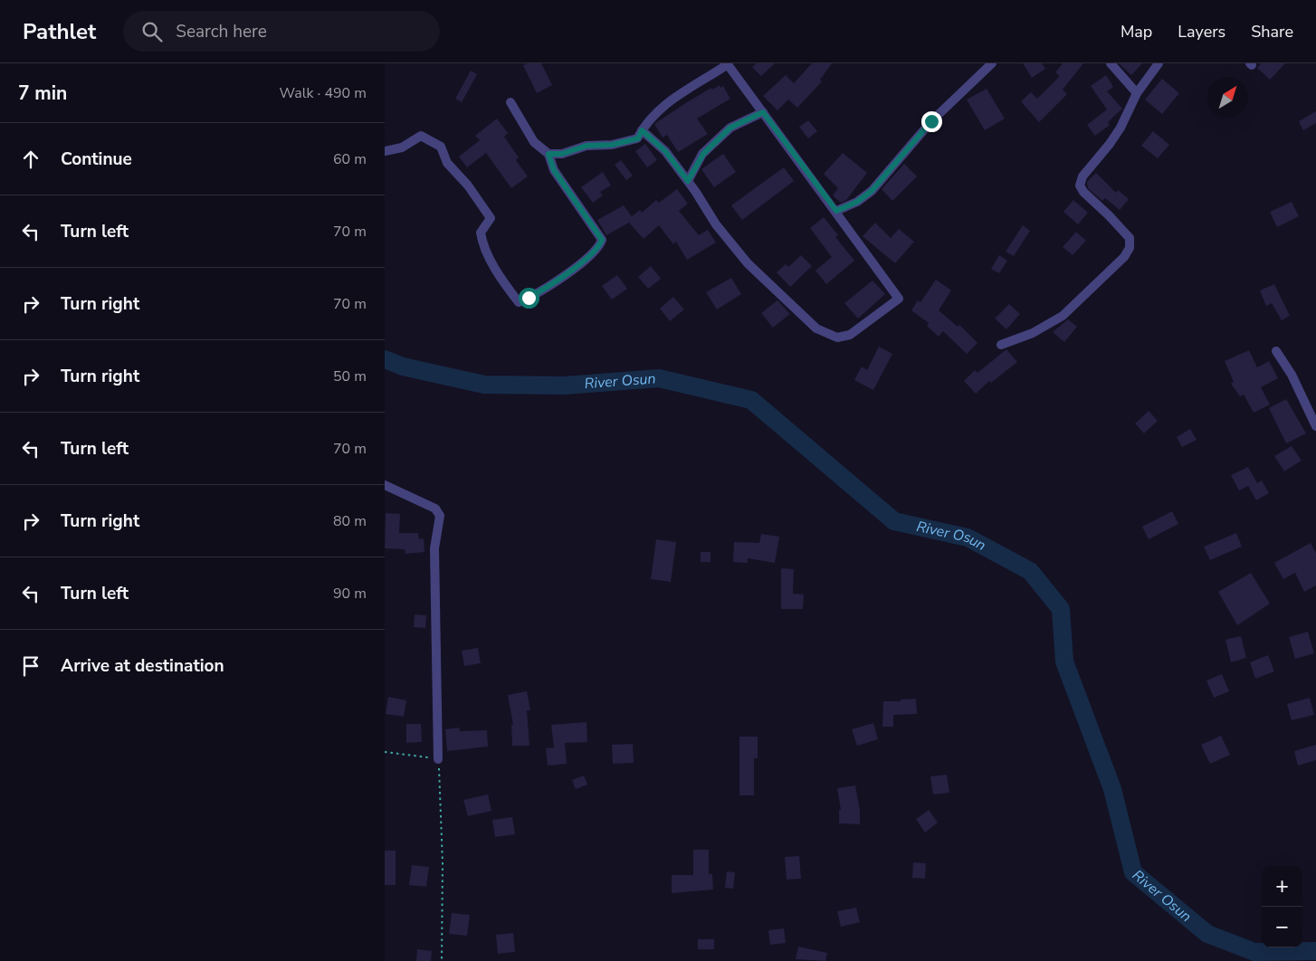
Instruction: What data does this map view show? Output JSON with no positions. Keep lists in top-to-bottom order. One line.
{"water":["River Osun"],"north":"top right","page":{"header":"Pathlet","search":"Search here","nav":["Map","Layers","Share"],"heading":["7 min","Walk · 490 m"],"list":[["Continue","60 m"],["Turn left","70 m"],["Turn right","70 m"],["Turn right","50 m"],["Turn left","70 m"],["Turn right","80 m"],["Turn left","90 m"],"Arrive at destination"],"map_buttons":["+","−"]}}
